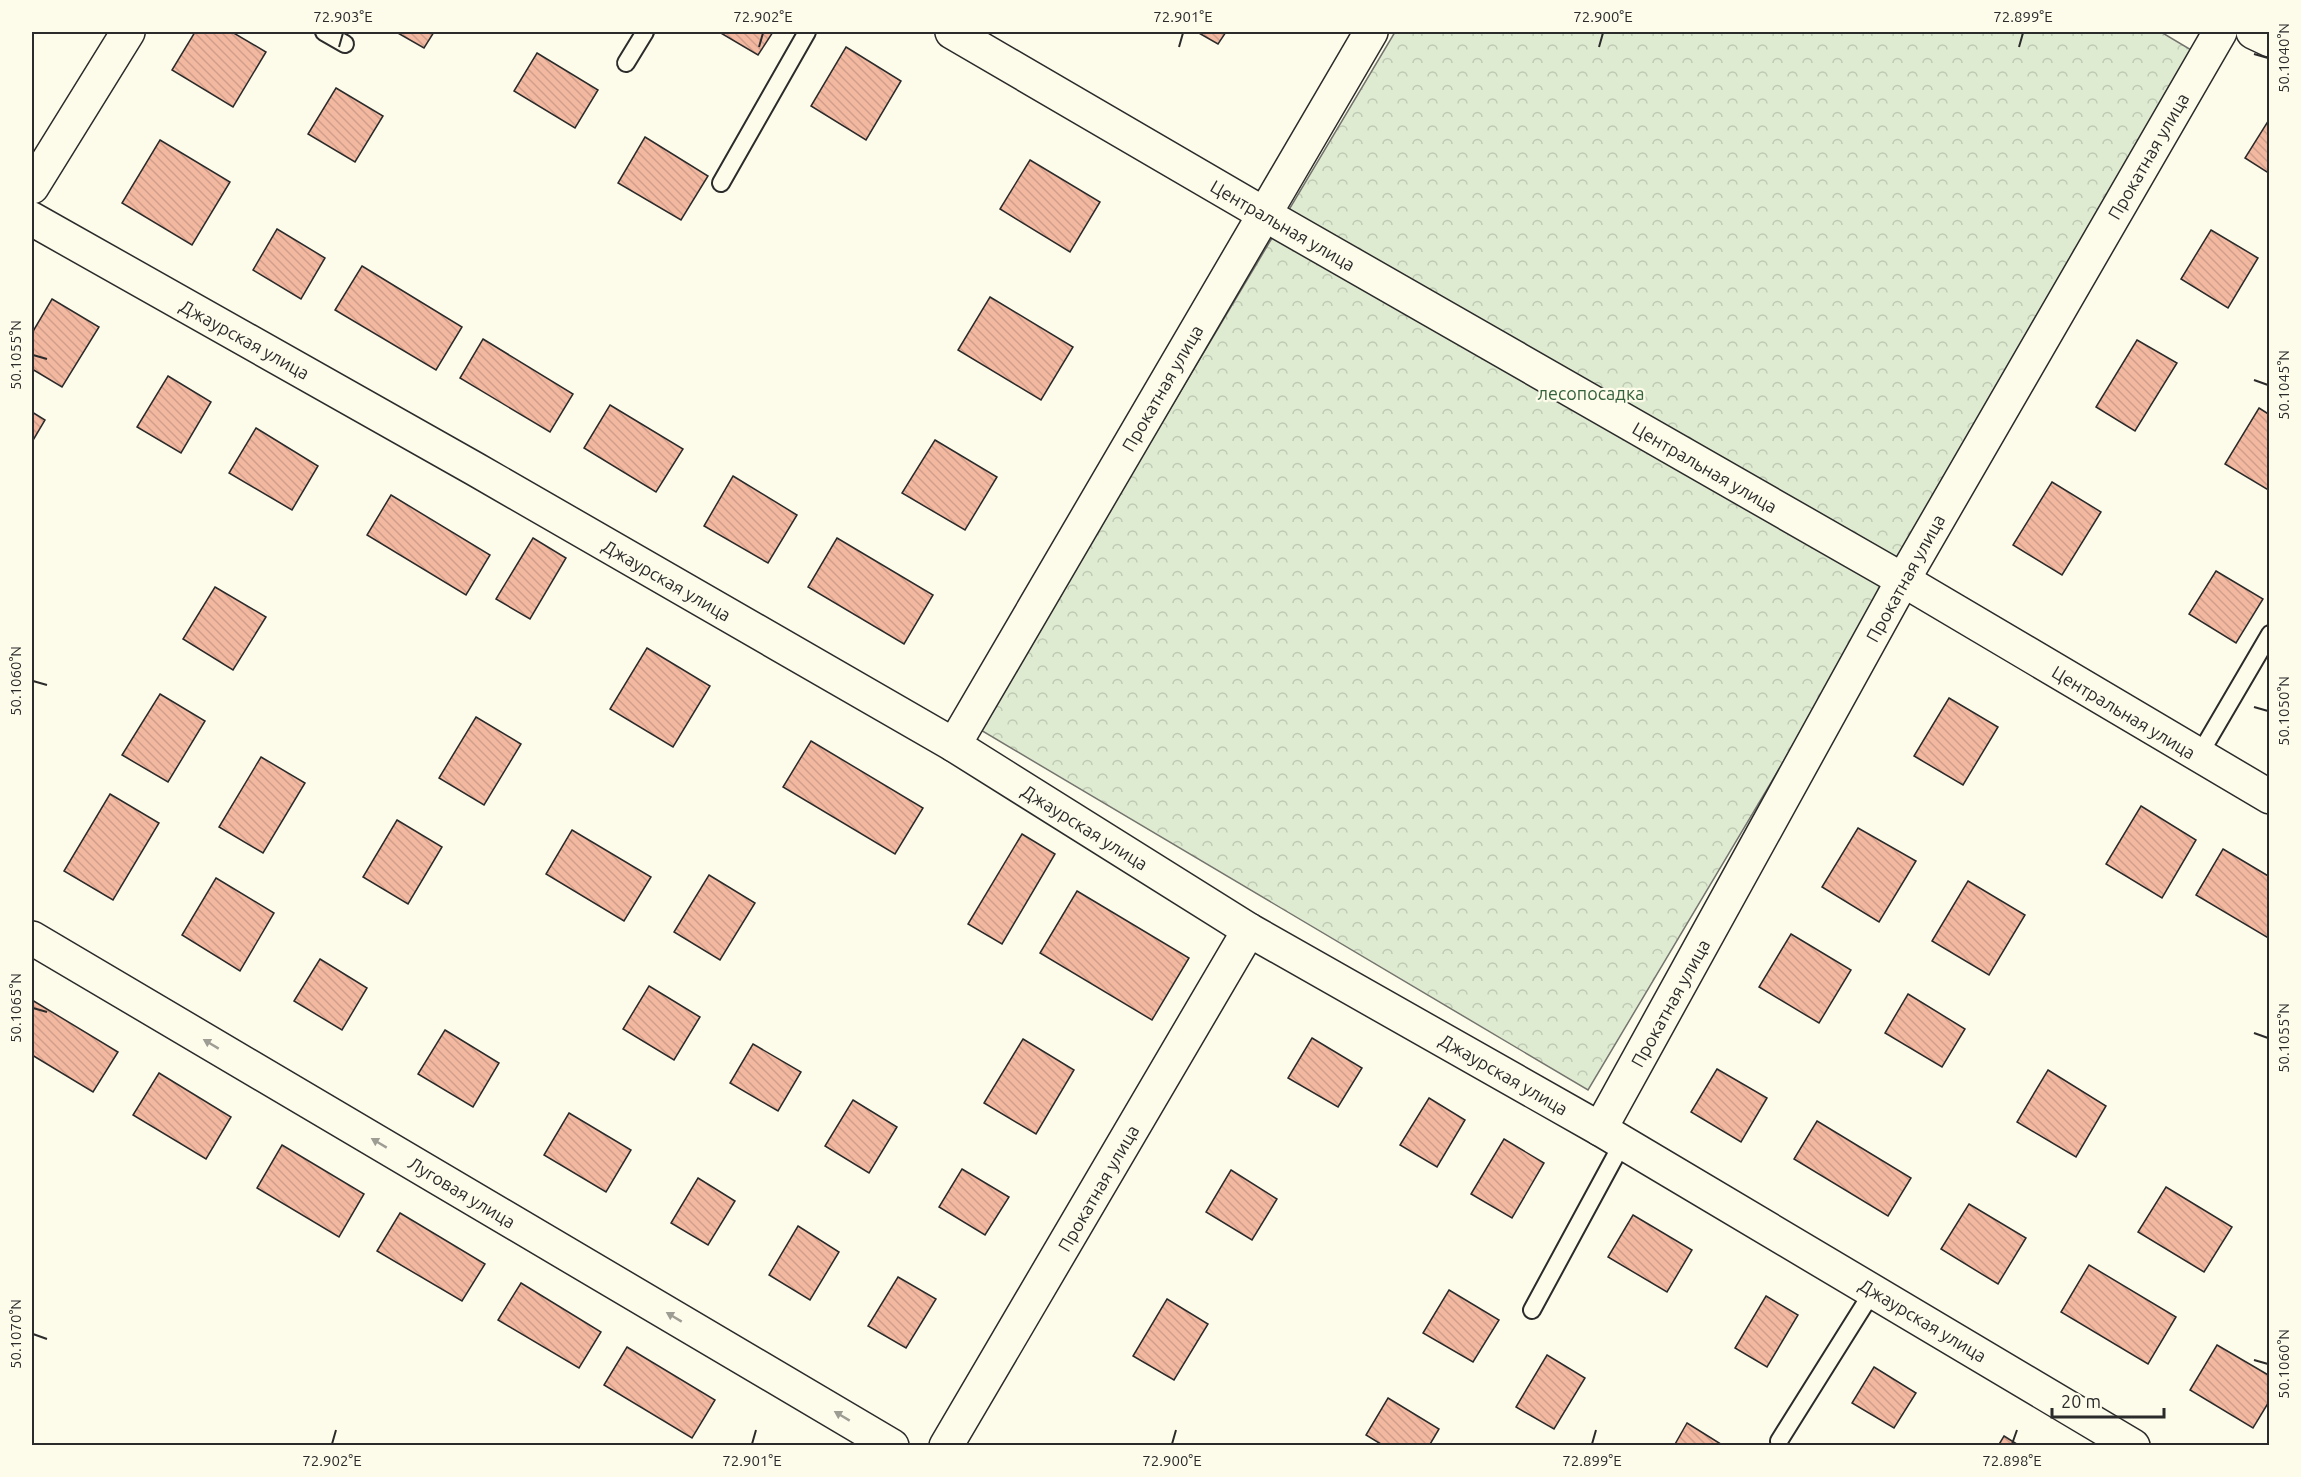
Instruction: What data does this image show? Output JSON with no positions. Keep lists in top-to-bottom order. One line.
{"streets":{"street":["Прокатная улица","Центральная улица","Джаурская улица","Луговая улица"]},"crossings":[["Прокатная улица","Центральная улица"],["Прокатная улица","Джаурская улица"]],"one_way":["Луговая улица"],"parks":["лесопосадка"],"scale_bar":"20 m","coordinates":["72.903°E","72.902°E","72.901°E","72.900°E","72.899°E","50.1040°N","50.1055°N","50.1045°N","50.1060°N","50.1050°N","50.1065°N","50.1070°N","72.898°E"]}
